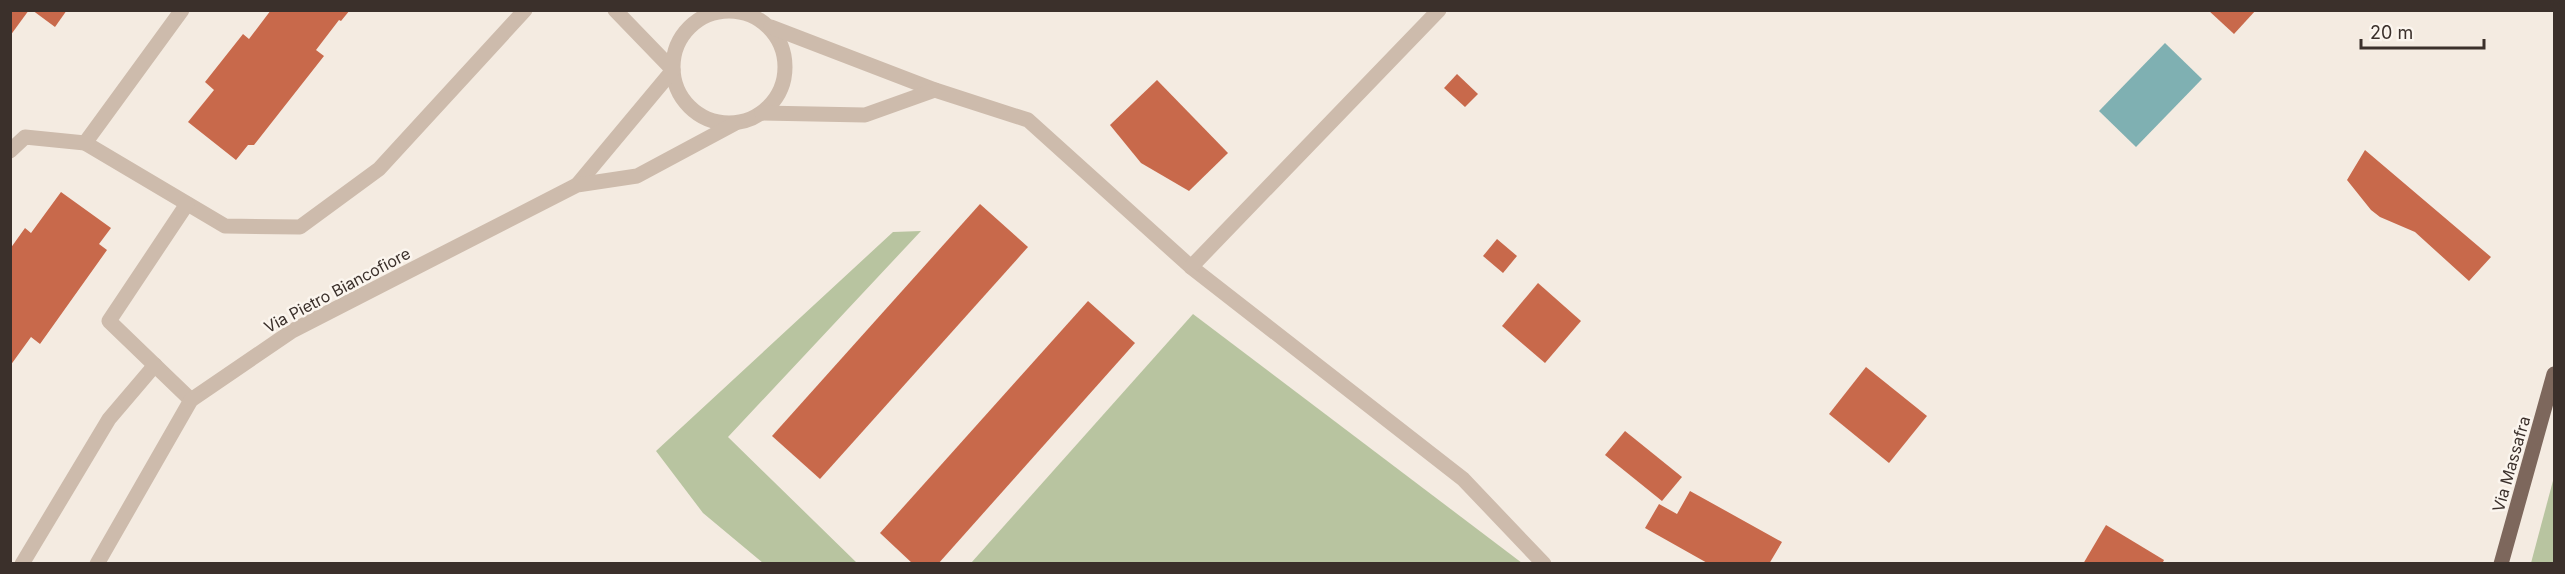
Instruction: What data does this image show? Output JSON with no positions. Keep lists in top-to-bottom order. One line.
{"streets":{"main road":["Via Massafra"],"street":["Via Pietro Biancofiore"]},"scale_bar":"20 m"}
